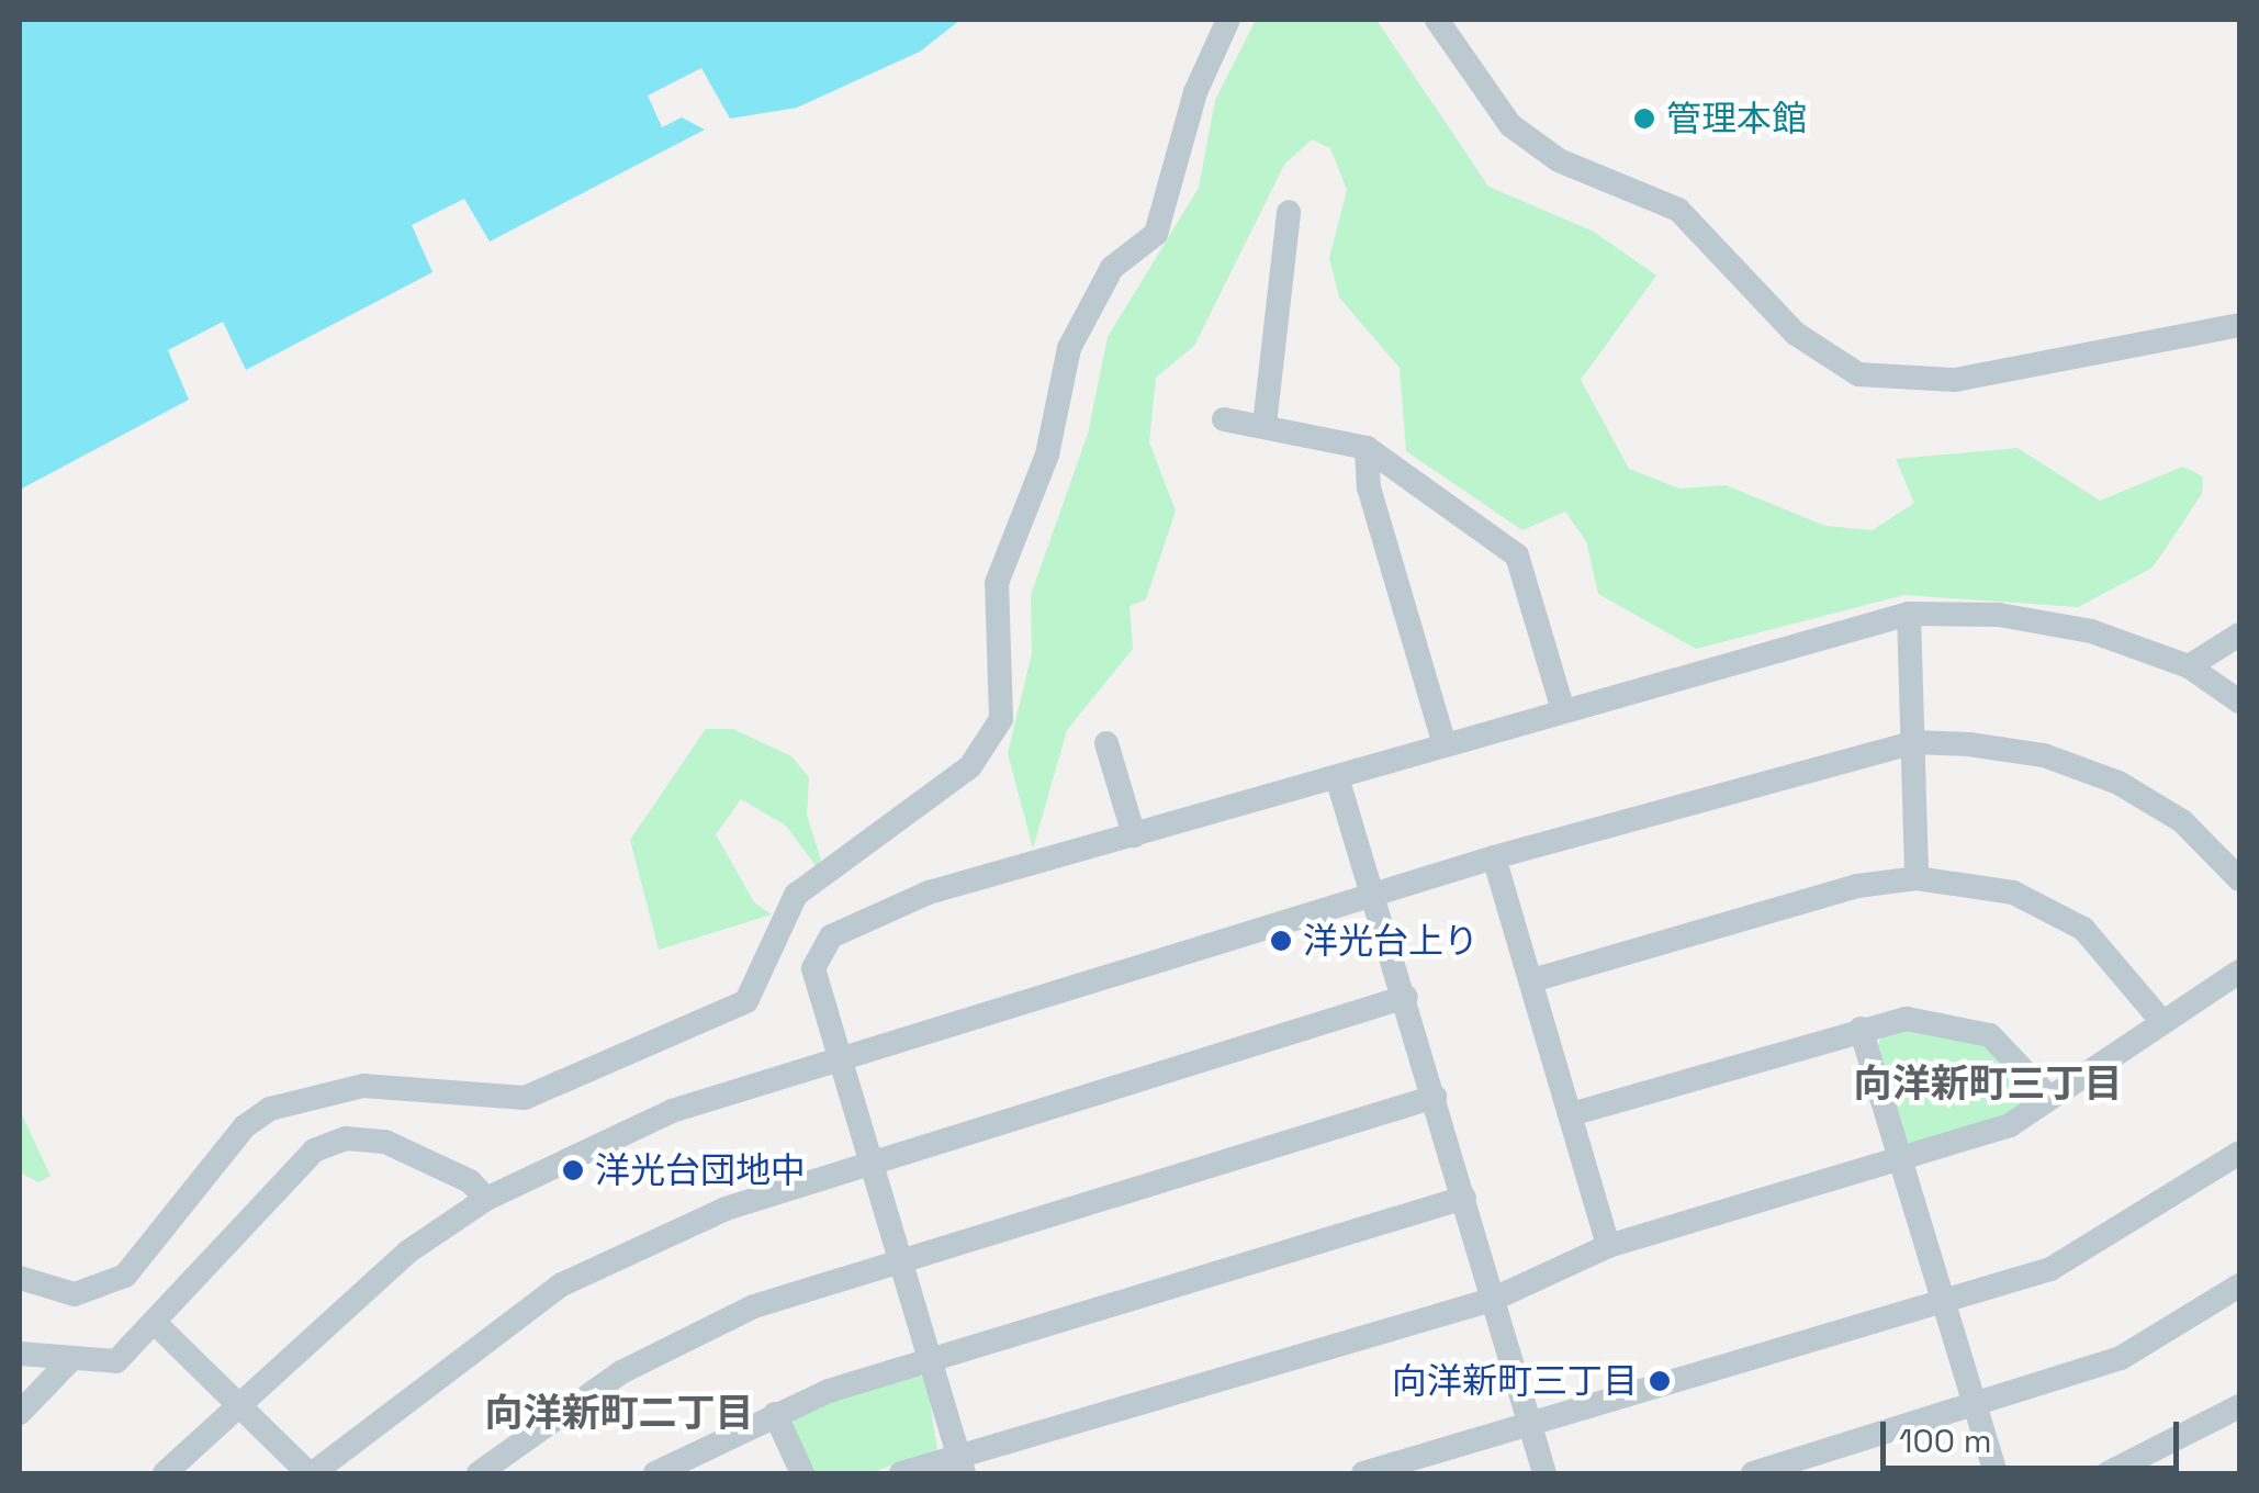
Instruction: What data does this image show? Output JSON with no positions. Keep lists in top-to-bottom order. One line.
{"districts":["向洋新町三丁目","向洋新町二丁目"],"places":["管理本館","洋光台上り","洋光台団地中","向洋新町三丁目"],"scale_bar":"100 m"}
